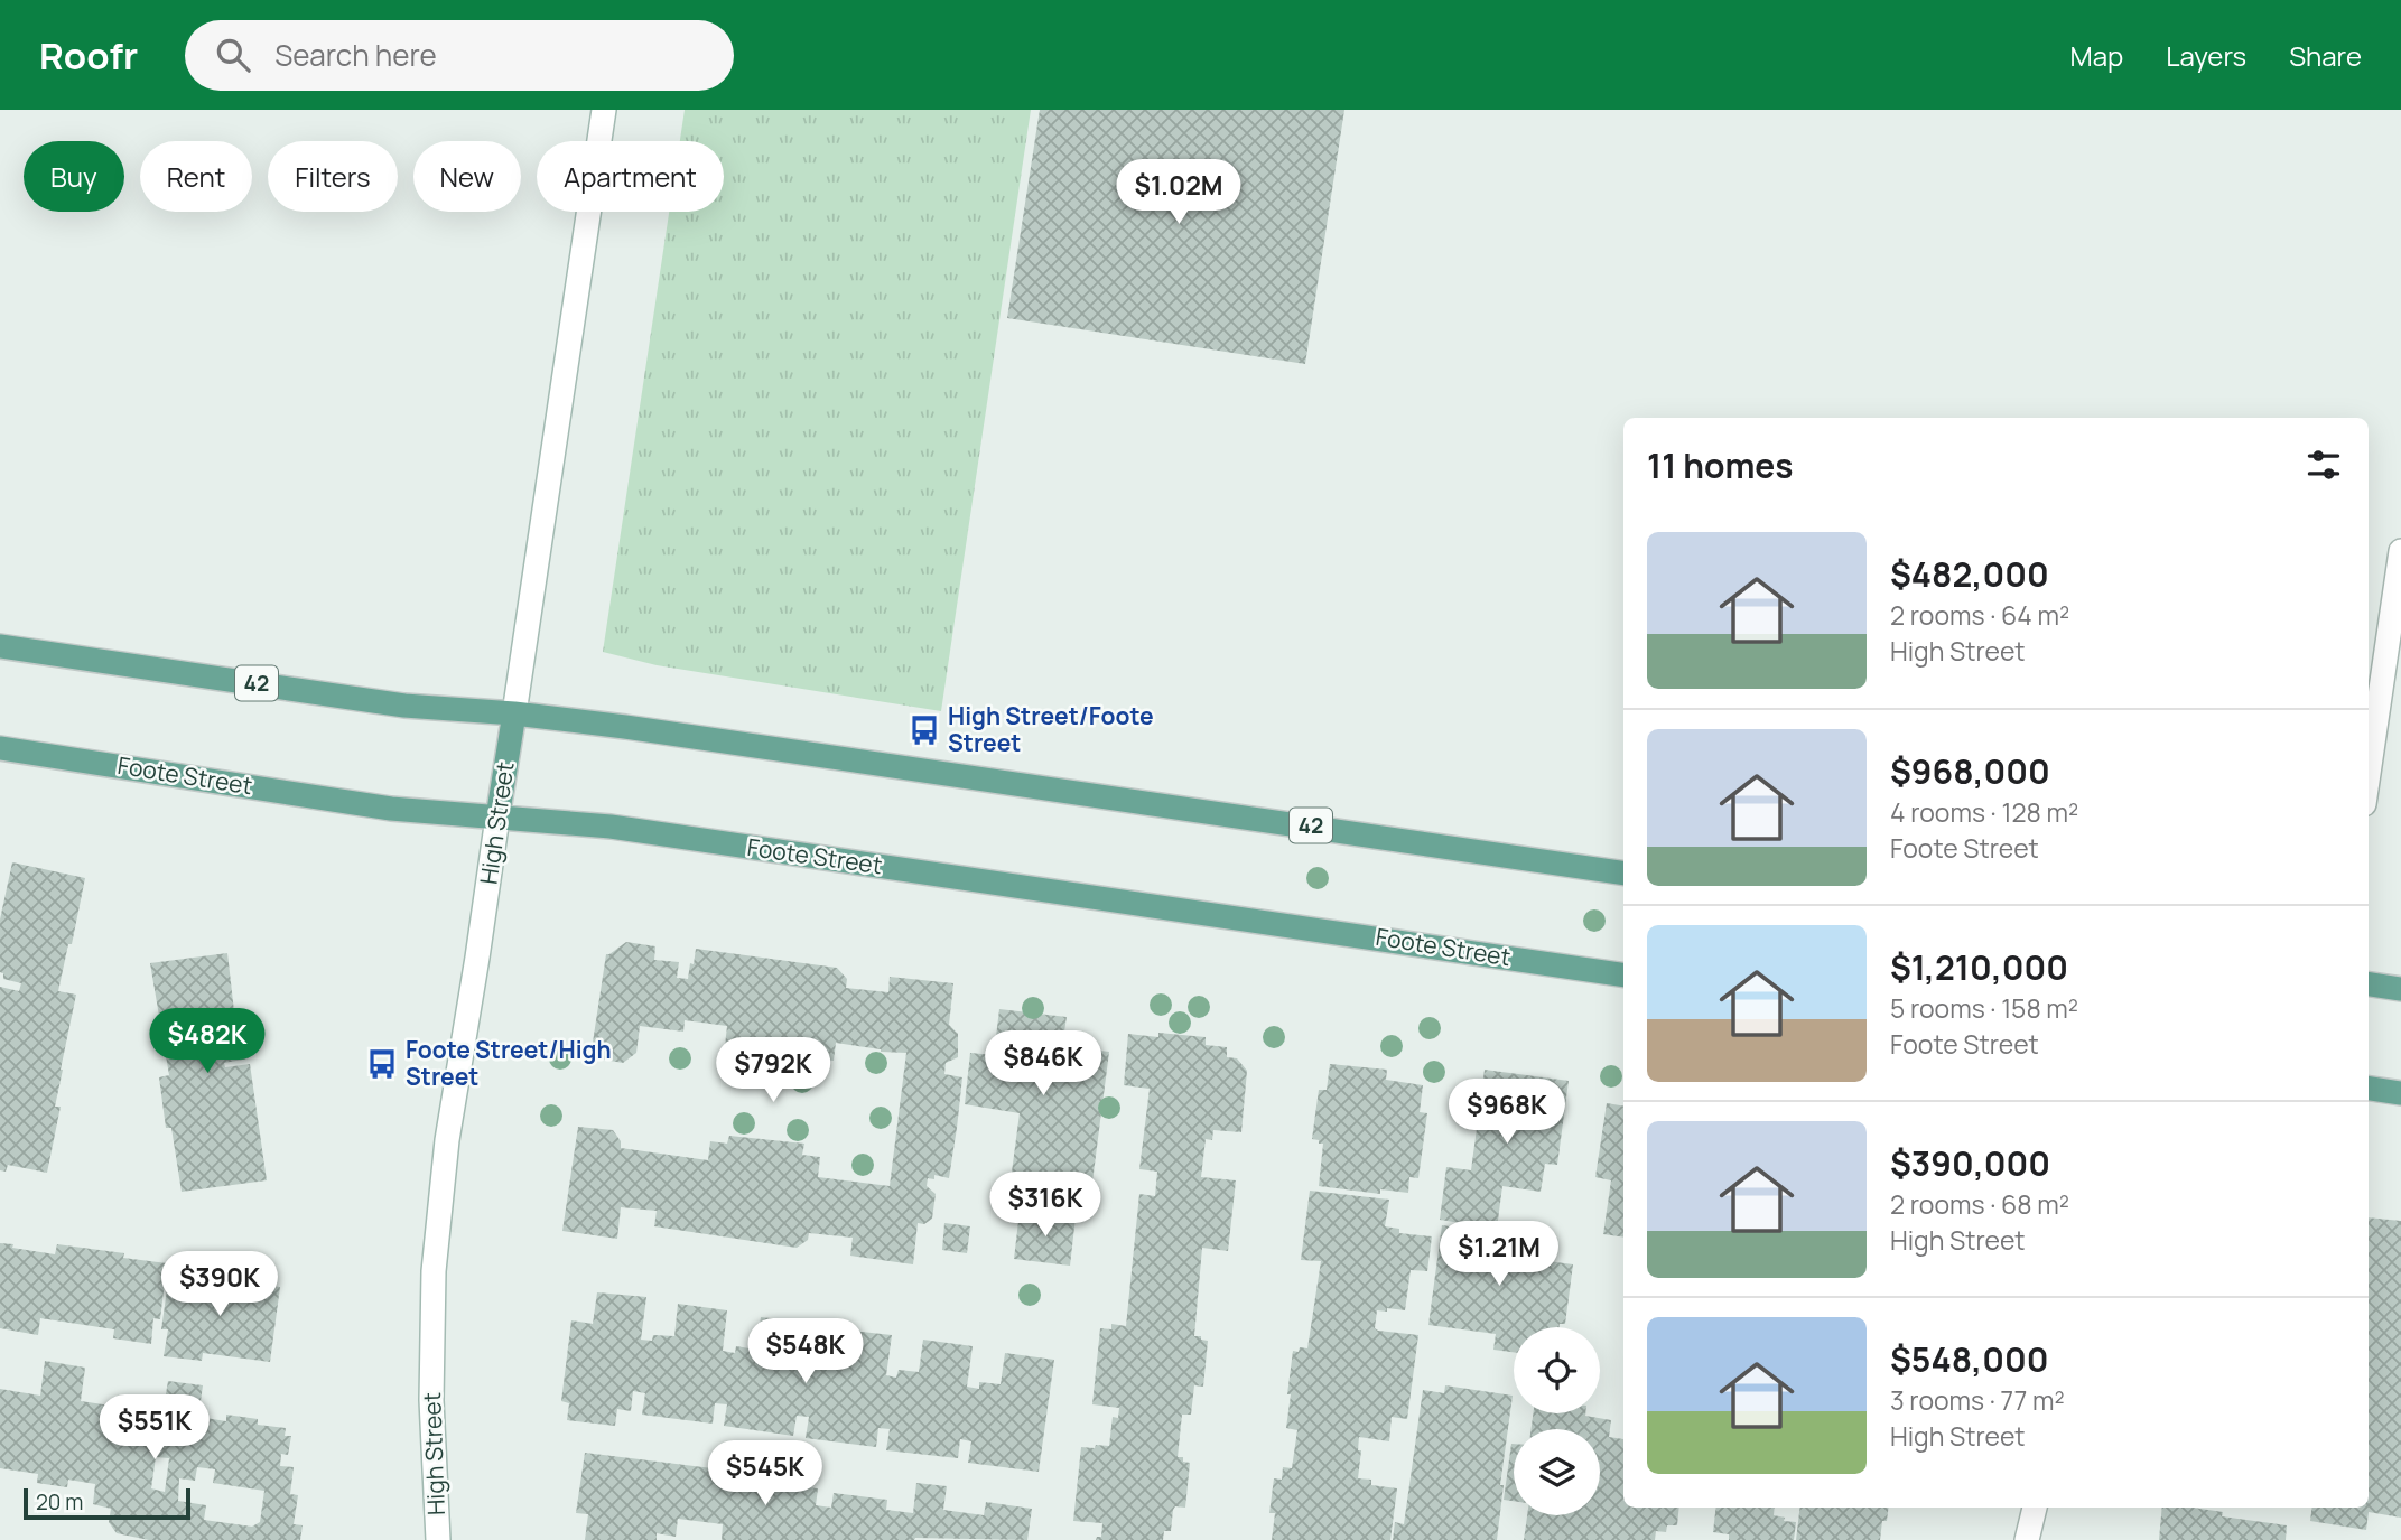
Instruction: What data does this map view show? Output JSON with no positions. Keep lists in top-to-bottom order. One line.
{"streets":{"main road":["42","Foote Street","High Street"]},"crossings":[["42","High Street"],["Foote Street","High Street"]],"places":{"bus stop":["High Street/Foote Street","Foote Street/High Street"]},"scale_bar":"20 m","page":{"header":"Roofr","search":"Search here","nav":["Map","Layers","Share"],"chip":["Buy","Rent","Filters","New","Apartment"],"price":["$1.02M","$482K","$846K","$792K","$968K","$316K","$1.21M","$390K","$548K","$551K","$545K"],"heading":"11 homes","list":[{"name":"$482,000","note":"2 rooms · 64 m² · High Street"},{"name":"$968,000","note":"4 rooms · 128 m² · Foote Street"},{"name":"$1,210,000","note":"5 rooms · 158 m² · Foote Street"},{"name":"$390,000","note":"2 rooms · 68 m² · High Street"},{"name":"$548,000","note":"3 rooms · 77 m² · High Street"}],"scale":"20 m"}}
